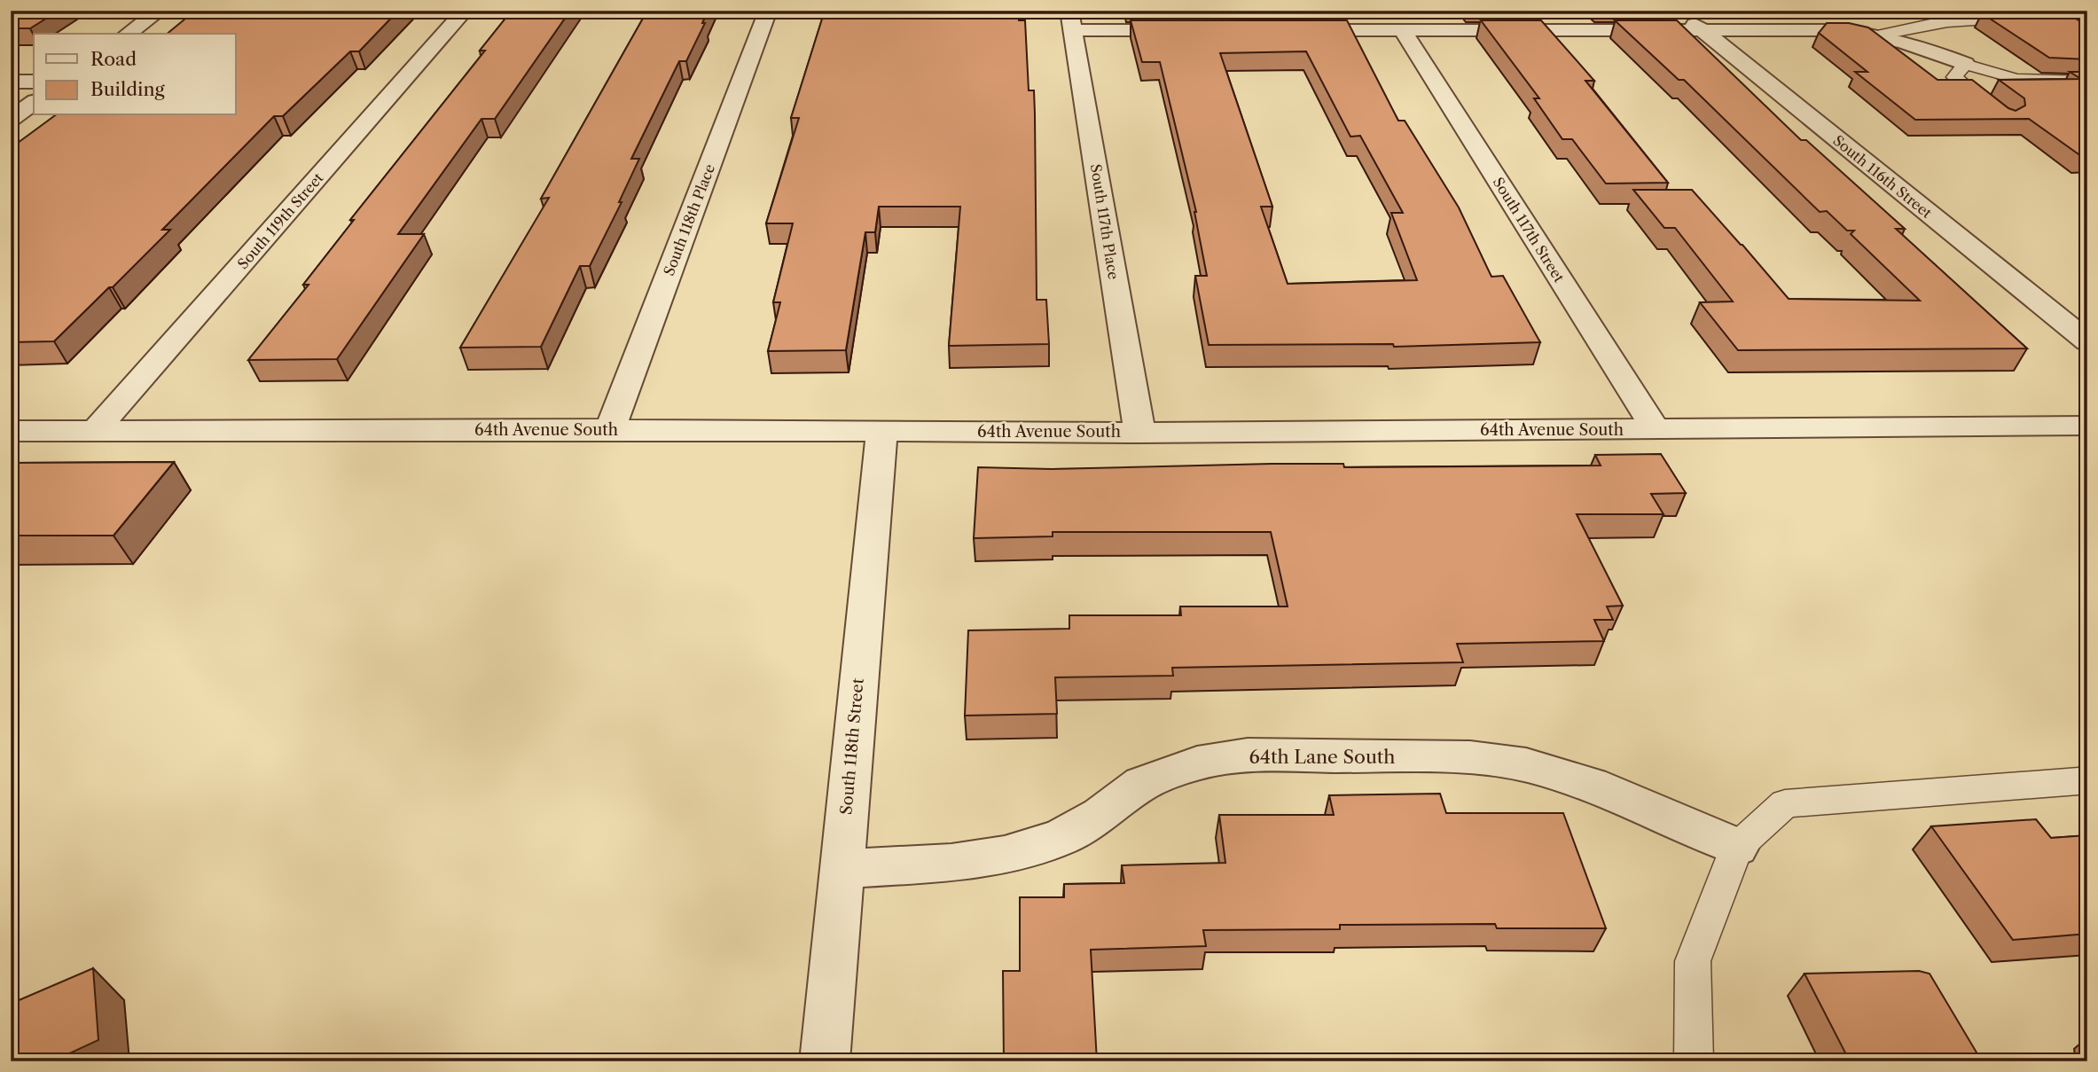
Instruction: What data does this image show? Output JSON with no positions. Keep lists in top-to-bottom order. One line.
{"streets":{"street":["South 116th Street","South 118th Place","South 119th Street","South 117th Place","South 117th Street","64th Avenue South","South 118th Street","64th Lane South"]},"crossings":[["South 118th Place","64th Avenue South"],["South 119th Street","64th Avenue South"],["South 117th Place","64th Avenue South"],["South 117th Street","64th Avenue South"],["64th Avenue South","South 118th Street"],["South 118th Street","64th Lane South"]],"legend":["Road","Building"]}
